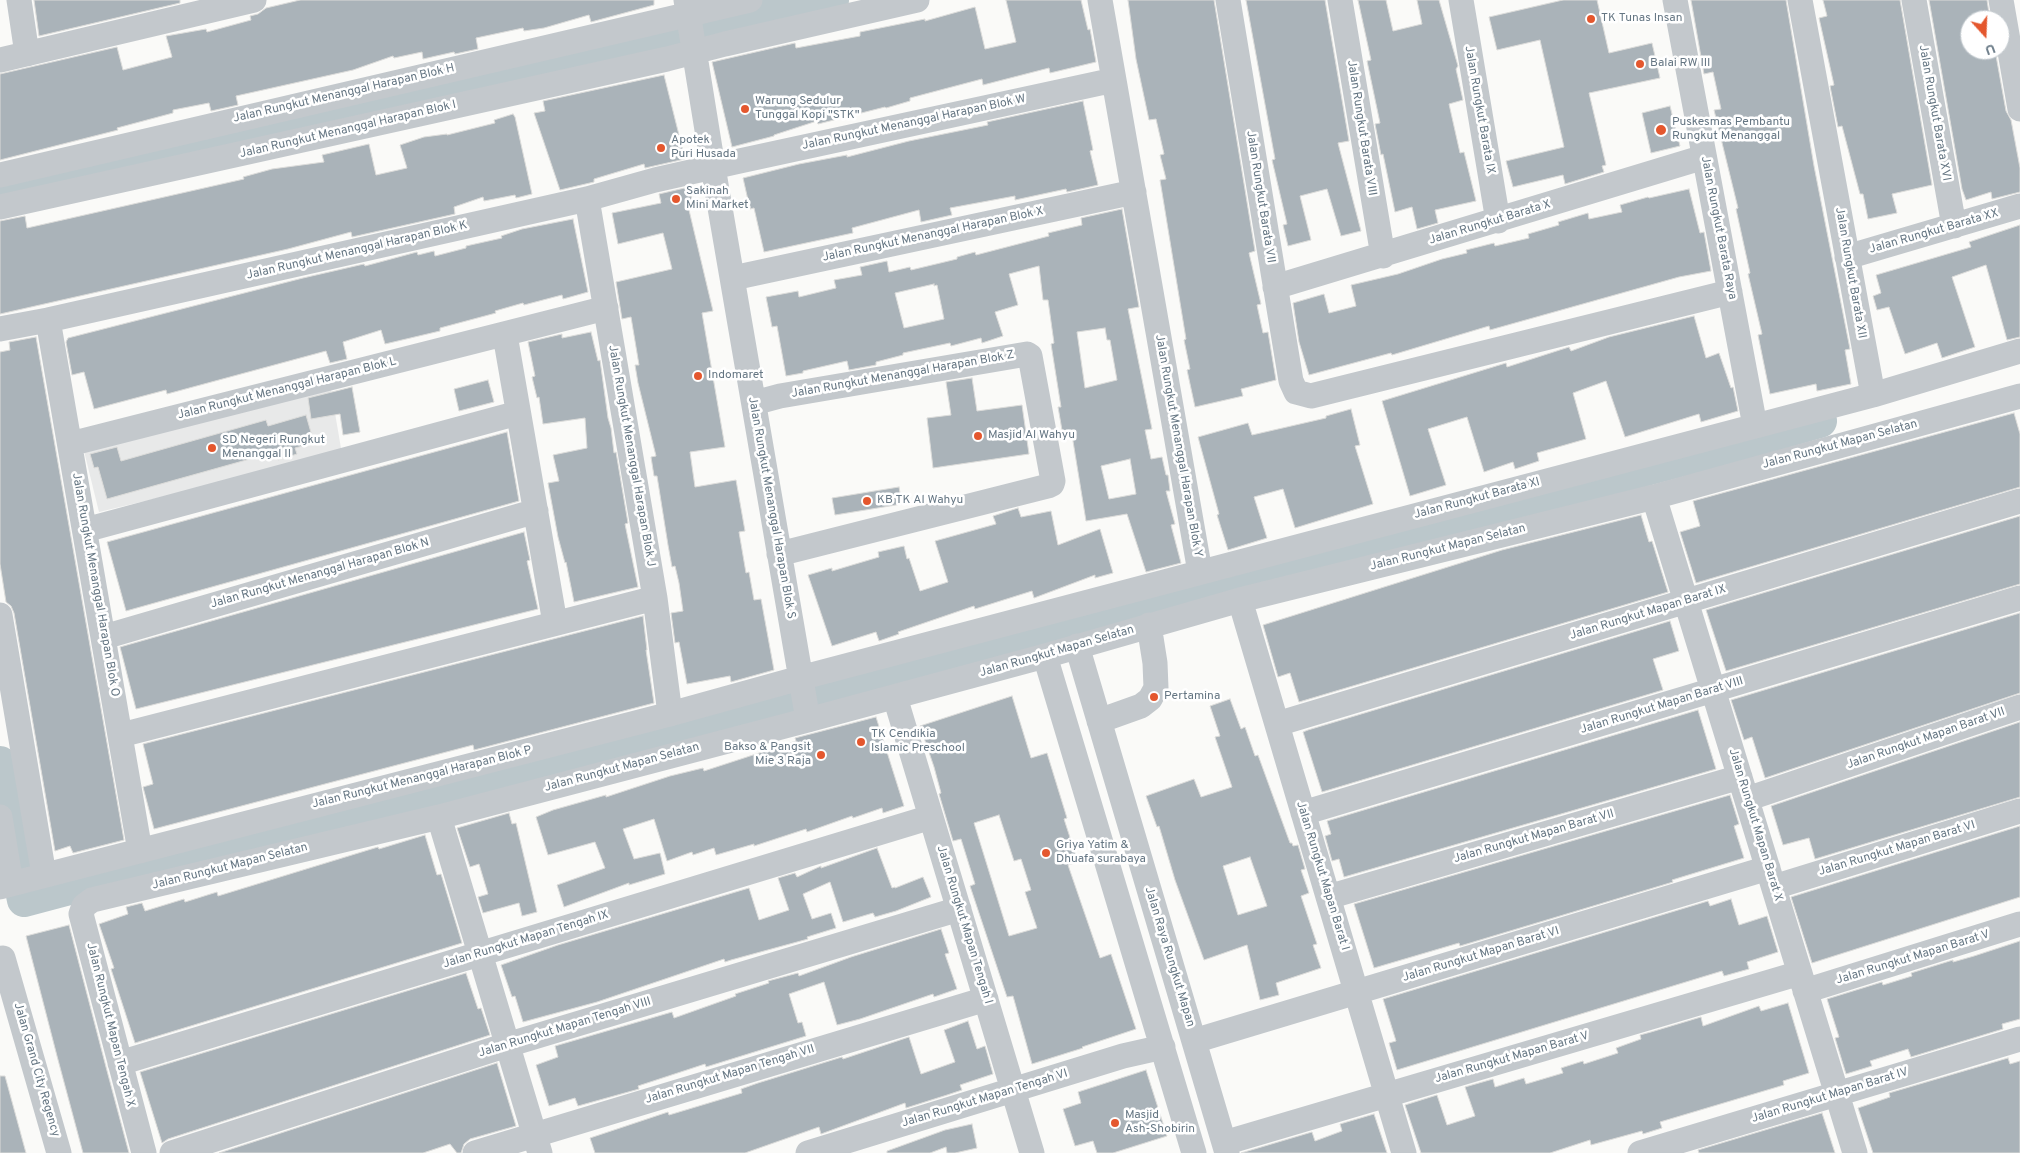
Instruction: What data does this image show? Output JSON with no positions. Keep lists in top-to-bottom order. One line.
{"streets":{"street":["Jalan Rungkut Menanggal Harapan Blok H","Jalan Rungkut Barata IX","Jalan Rungkut Barata XVI","Jalan Rungkut Menanggal Harapan Blok W","Jalan Rungkut Barata VIII","Jalan Rungkut Menanggal Harapan Blok I","Jalan Rungkut Barata VII","Jalan Rungkut Barata X","Jalan Rungkut Barata Raya","Jalan Rungkut Barata XX","Jalan Rungkut Menanggal Harapan Blok X","Jalan Rungkut Menanggal Harapan Blok K","Jalan Rungkut Barata XII","Jalan Rungkut Menanggal Harapan Blok Z","Jalan Rungkut Menanggal Harapan Blok L","Jalan Rungkut Mapan Selatan","Jalan Rungkut Menanggal Harapan Blok Y","Jalan Rungkut Menanggal Harapan Blok J","Jalan Rungkut Barata XI","Jalan Rungkut Menanggal Harapan Blok S","Jalan Rungkut Menanggal Harapan Blok N","Jalan Rungkut Menanggal Harapan Blok O","Jalan Rungkut Mapan Barat IX","Jalan Rungkut Mapan Barat VIII","Jalan Rungkut Mapan Barat VII","Jalan Rungkut Menanggal Harapan Blok P","Jalan Rungkut Mapan Barat X","Jalan Rungkut Mapan Barat VI","Jalan Rungkut Mapan Barat I","Jalan Rungkut Mapan Tengah I","Jalan Rungkut Mapan Tengah IX","Jalan Raya Rungkut Mapan","Jalan Rungkut Mapan Barat V","Jalan Rungkut Mapan Tengah X","Jalan Rungkut Mapan Tengah VIII","Jalan Grand City Regency","Jalan Rungkut Mapan Tengah VII","Jalan Rungkut Mapan Barat IV","Jalan Rungkut Mapan Tengah VI"]},"crossings":[["Jalan Rungkut Menanggal Harapan Blok H","Jalan Rungkut Menanggal Harapan Blok I"],["Jalan Rungkut Menanggal Harapan Blok H","Jalan Rungkut Menanggal Harapan Blok S"],["Jalan Rungkut Barata IX","Jalan Rungkut Barata X"],["Jalan Rungkut Barata XVI","Jalan Rungkut Barata XX"],["Jalan Rungkut Menanggal Harapan Blok W","Jalan Rungkut Menanggal Harapan Blok K"],["Jalan Rungkut Menanggal Harapan Blok W","Jalan Rungkut Menanggal Harapan Blok Y"],["Jalan Rungkut Menanggal Harapan Blok W","Jalan Rungkut Menanggal Harapan Blok S"],["Jalan Rungkut Barata VIII","Jalan Rungkut Barata X"],["Jalan Rungkut Menanggal Harapan Blok I","Jalan Rungkut Menanggal Harapan Blok S"],["Jalan Rungkut Barata VII","Jalan Rungkut Barata X"],["Jalan Rungkut Barata VII","Jalan Rungkut Barata Raya"],["Jalan Rungkut Barata X","Jalan Rungkut Barata Raya"],["Jalan Rungkut Barata Raya","Jalan Rungkut Barata XI"],["Jalan Rungkut Barata XX","Jalan Rungkut Barata XII"],["Jalan Rungkut Menanggal Harapan Blok X","Jalan Rungkut Menanggal Harapan Blok Y"],["Jalan Rungkut Menanggal Harapan Blok X","Jalan Rungkut Menanggal Harapan Blok S"],["Jalan Rungkut Menanggal Harapan Blok K","Jalan Rungkut Menanggal Harapan Blok J"],["Jalan Rungkut Menanggal Harapan Blok K","Jalan Rungkut Menanggal Harapan Blok S"],["Jalan Rungkut Menanggal Harapan Blok K","Jalan Rungkut Menanggal Harapan Blok O"],["Jalan Rungkut Barata XII","Jalan Rungkut Barata XI"],["Jalan Rungkut Menanggal Harapan Blok Z","Jalan Rungkut Menanggal Harapan Blok S"],["Jalan Rungkut Menanggal Harapan Blok L","Jalan Rungkut Menanggal Harapan Blok J"],["Jalan Rungkut Menanggal Harapan Blok L","Jalan Rungkut Menanggal Harapan Blok O"],["Jalan Rungkut Mapan Selatan","Jalan Rungkut Menanggal Harapan Blok S"],["Jalan Rungkut Mapan Selatan","Jalan Rungkut Mapan Barat X"],["Jalan Rungkut Mapan Selatan","Jalan Rungkut Mapan Barat I"],["Jalan Rungkut Mapan Selatan","Jalan Rungkut Mapan Tengah I"],["Jalan Rungkut Mapan Selatan","Jalan Raya Rungkut Mapan"],["Jalan Rungkut Mapan Selatan","Jalan Rungkut Mapan Tengah X"],["Jalan Rungkut Menanggal Harapan Blok Y","Jalan Rungkut Barata XI"],["Jalan Rungkut Menanggal Harapan Blok Y","Jalan Rungkut Menanggal Harapan Blok S"],["Jalan Rungkut Menanggal Harapan Blok Y","Jalan Rungkut Menanggal Harapan Blok P"],["Jalan Rungkut Menanggal Harapan Blok J","Jalan Rungkut Menanggal Harapan Blok P"],["Jalan Rungkut Menanggal Harapan Blok S","Jalan Rungkut Menanggal Harapan Blok P"],["Jalan Rungkut Menanggal Harapan Blok N","Jalan Rungkut Menanggal Harapan Blok O"],["Jalan Rungkut Menanggal Harapan Blok O","Jalan Rungkut Menanggal Harapan Blok P"],["Jalan Rungkut Mapan Barat IX","Jalan Rungkut Mapan Barat X"],["Jalan Rungkut Mapan Barat IX","Jalan Rungkut Mapan Barat I"],["Jalan Rungkut Mapan Barat VIII","Jalan Rungkut Mapan Barat X"],["Jalan Rungkut Mapan Barat VIII","Jalan Rungkut Mapan Barat I"],["Jalan Rungkut Mapan Barat VII","Jalan Rungkut Mapan Barat X"],["Jalan Rungkut Mapan Barat VII","Jalan Rungkut Mapan Barat I"],["Jalan Rungkut Mapan Barat X","Jalan Rungkut Mapan Barat VI"],["Jalan Rungkut Mapan Barat X","Jalan Rungkut Mapan Barat V"],["Jalan Rungkut Mapan Barat X","Jalan Rungkut Mapan Barat IV"],["Jalan Rungkut Mapan Barat VI","Jalan Rungkut Mapan Barat I"],["Jalan Rungkut Mapan Barat VI","Jalan Raya Rungkut Mapan"],["Jalan Rungkut Mapan Barat I","Jalan Rungkut Mapan Barat V"],["Jalan Rungkut Mapan Tengah I","Jalan Rungkut Mapan Tengah IX"],["Jalan Rungkut Mapan Tengah I","Jalan Rungkut Mapan Tengah VIII"],["Jalan Rungkut Mapan Tengah I","Jalan Rungkut Mapan Tengah VII"],["Jalan Rungkut Mapan Tengah I","Jalan Rungkut Mapan Tengah VI"],["Jalan Rungkut Mapan Tengah IX","Jalan Rungkut Mapan Tengah X"],["Jalan Raya Rungkut Mapan","Jalan Rungkut Mapan Barat V"]],"places":["TK Tunas Insan","Balai RW III","Warung Sedulur Tunggal Kopi \"STK\"","Puskesmas Pembantu Rungkut Menanggal","Apotek Puri Husada","Sakinah Mini Market","Indomaret","Masjid Al Wahyu","SD Negeri Rungkut Menanggal II","KB TK Al Wahyu","Pertamina","TK Cendikia Islamic Preschool","Bakso & Pangsit Mie 3 Raja","Griya Yatim & Dhuafa surabaya","Masjid Ash-Shobirin"],"north":"bottom"}
